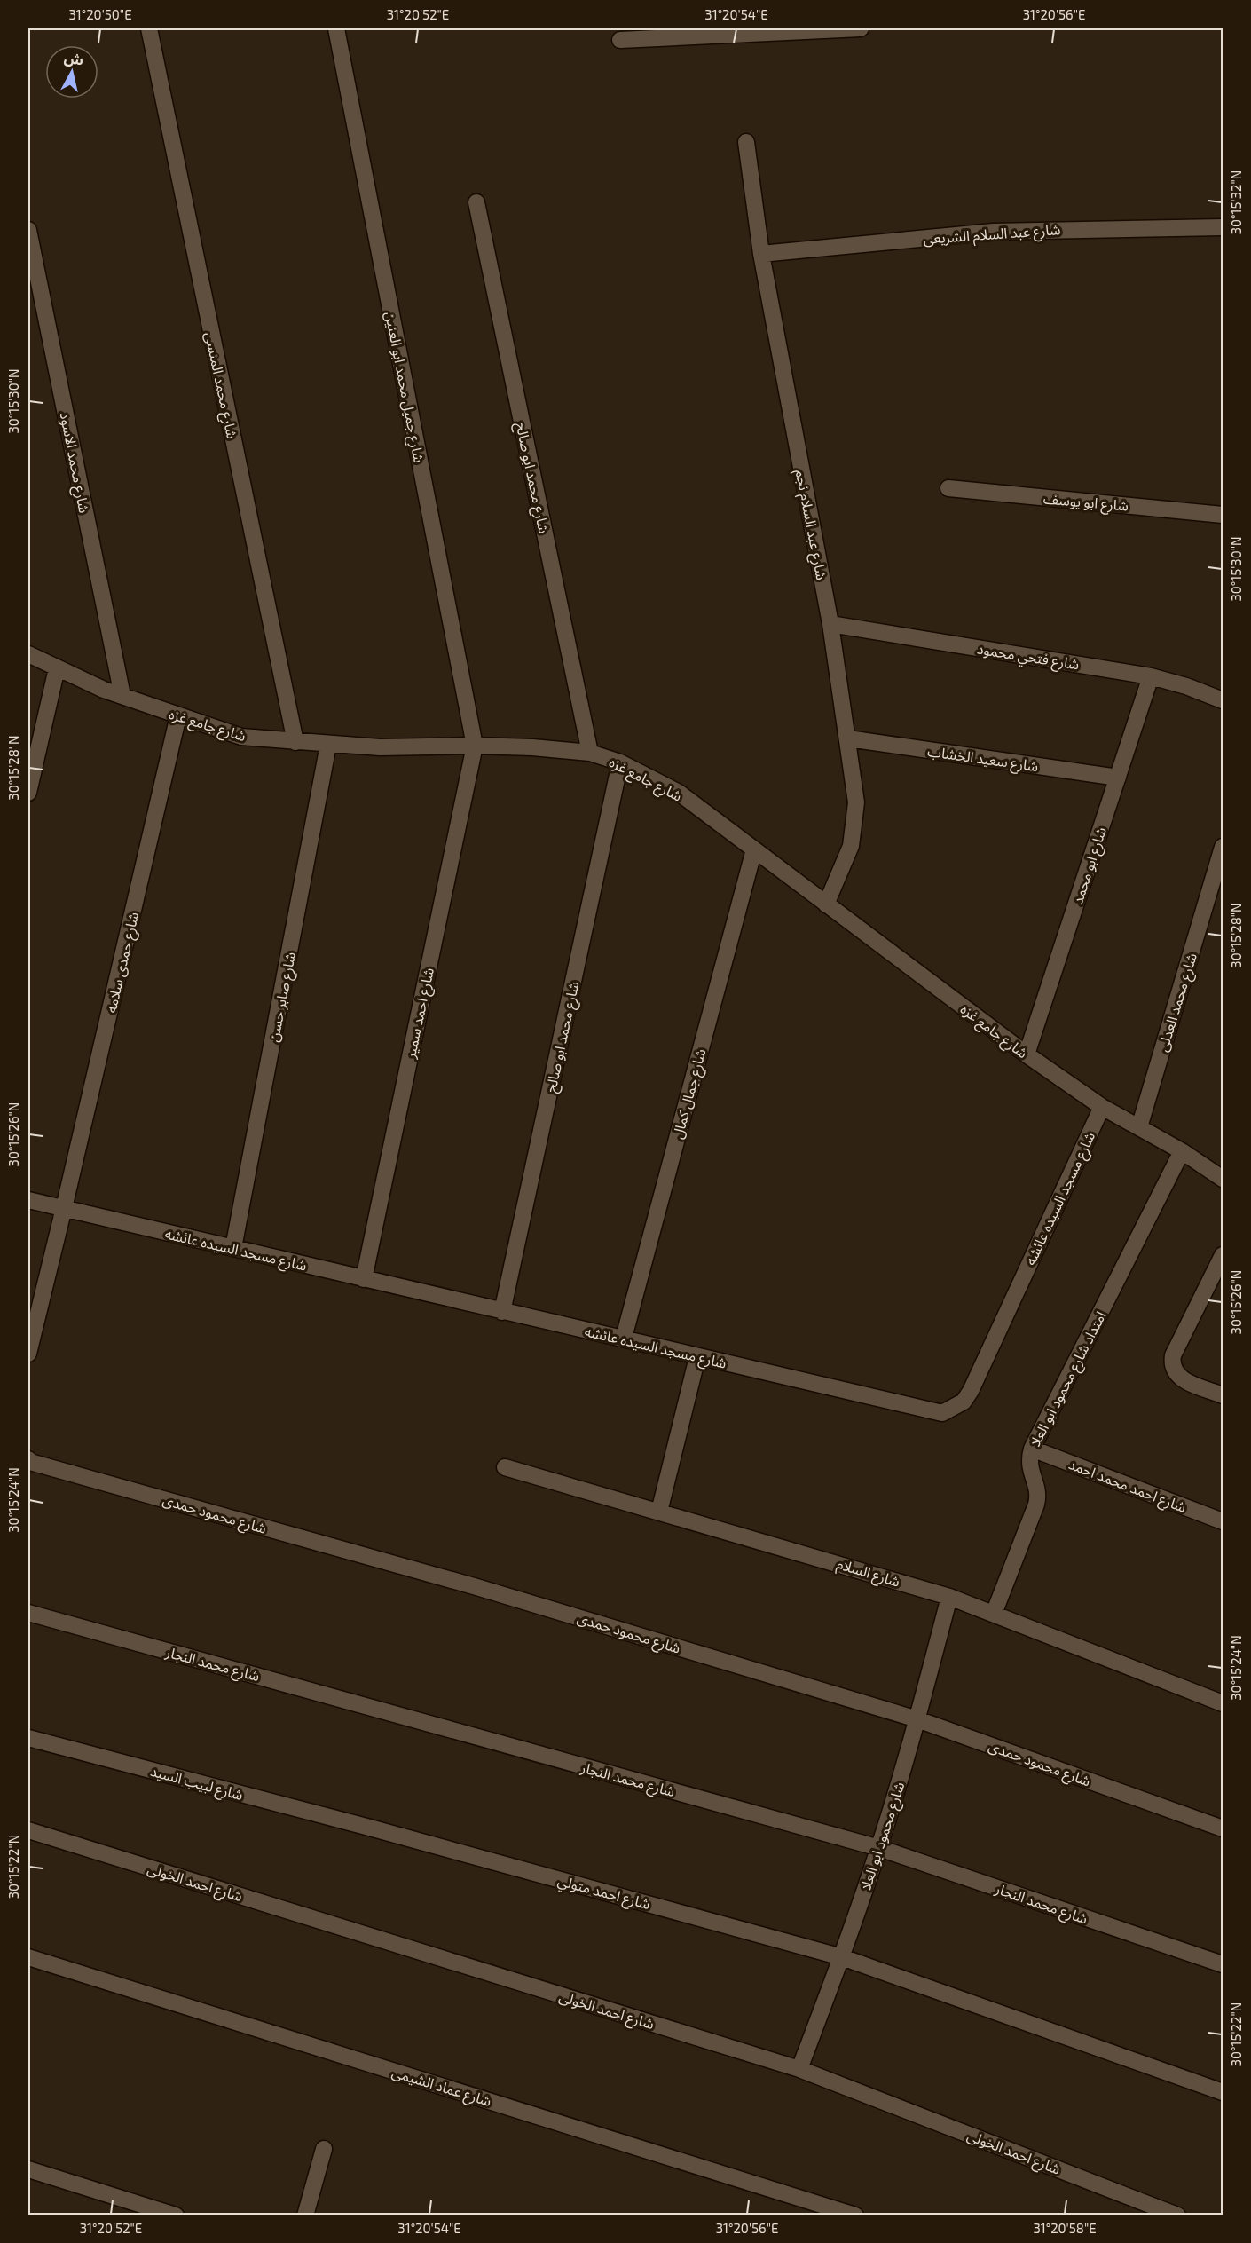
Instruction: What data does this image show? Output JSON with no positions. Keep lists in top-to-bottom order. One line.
{"streets":{"street":["شارع عبد السلام الشريعى","شارع محمد المنسى","شارع جميل محمد ابو العنين","شارع محمد الاسود","شارع محمد ابو صالح","شارع ابو يوسف","شارع عبد السلام نجم","شارع فتحي محمود","شارع جامع غزه","شارع سعيد الخشاب","شارع ابو محمد","شارع حمدى سلامه","شارع صابر حسن","شارع محمد العدلى","شارع احمد سمير","شارع جمال كمال","شارع مسجد السيده عائشه","امتداد شارع محمود ابو العلا","شارع احمد محمد احمد","شارع محمود حمدى","شارع السلام","شارع محمد النجار","شارع لبيب السيد","شارع محمود ابو العلا","شارع احمد الخولى","شارع احمد متولي","شارع عماد الشيمى"]},"crossings":[["شارع عبد السلام الشريعى","شارع عبد السلام نجم"],["شارع محمد المنسى","شارع جامع غزه"],["شارع جميل محمد ابو العنين","شارع جامع غزه"],["شارع جميل محمد ابو العنين","شارع احمد سمير"],["شارع محمد الاسود","شارع جامع غزه"],["شارع محمد ابو صالح","شارع جامع غزه"],["شارع محمد ابو صالح","شارع مسجد السيده عائشه"],["شارع عبد السلام نجم","شارع فتحي محمود"],["شارع عبد السلام نجم","شارع جامع غزه"],["شارع عبد السلام نجم","شارع سعيد الخشاب"],["شارع فتحي محمود","شارع ابو محمد"],["شارع جامع غزه","شارع ابو محمد"],["شارع جامع غزه","شارع حمدى سلامه"],["شارع جامع غزه","شارع صابر حسن"],["شارع جامع غزه","شارع محمد العدلى"],["شارع جامع غزه","شارع احمد سمير"],["شارع جامع غزه","شارع جمال كمال"],["شارع جامع غزه","شارع مسجد السيده عائشه"],["شارع جامع غزه","امتداد شارع محمود ابو العلا"],["شارع سعيد الخشاب","شارع ابو محمد"],["شارع حمدى سلامه","شارع مسجد السيده عائشه"],["شارع صابر حسن","شارع مسجد السيده عائشه"],["شارع احمد سمير","شارع مسجد السيده عائشه"],["شارع جمال كمال","شارع مسجد السيده عائشه"],["امتداد شارع محمود ابو العلا","شارع احمد محمد احمد"],["امتداد شارع محمود ابو العلا","شارع السلام"],["شارع محمود حمدى","شارع محمود ابو العلا"],["شارع السلام","شارع محمود ابو العلا"],["شارع محمد النجار","شارع محمود ابو العلا"],["شارع لبيب السيد","شارع احمد متولي"],["شارع محمود ابو العلا","شارع احمد الخولى"],["شارع محمود ابو العلا","شارع احمد متولي"]],"north":"top","coordinates":["31°20'50\"E","31°20'52\"E","31°20'54\"E","31°20'56\"E","30°15'32\"N","30°15'30\"N","30°15'28\"N","30°15'26\"N","30°15'24\"N","30°15'22\"N","31°20'58\"E"]}
